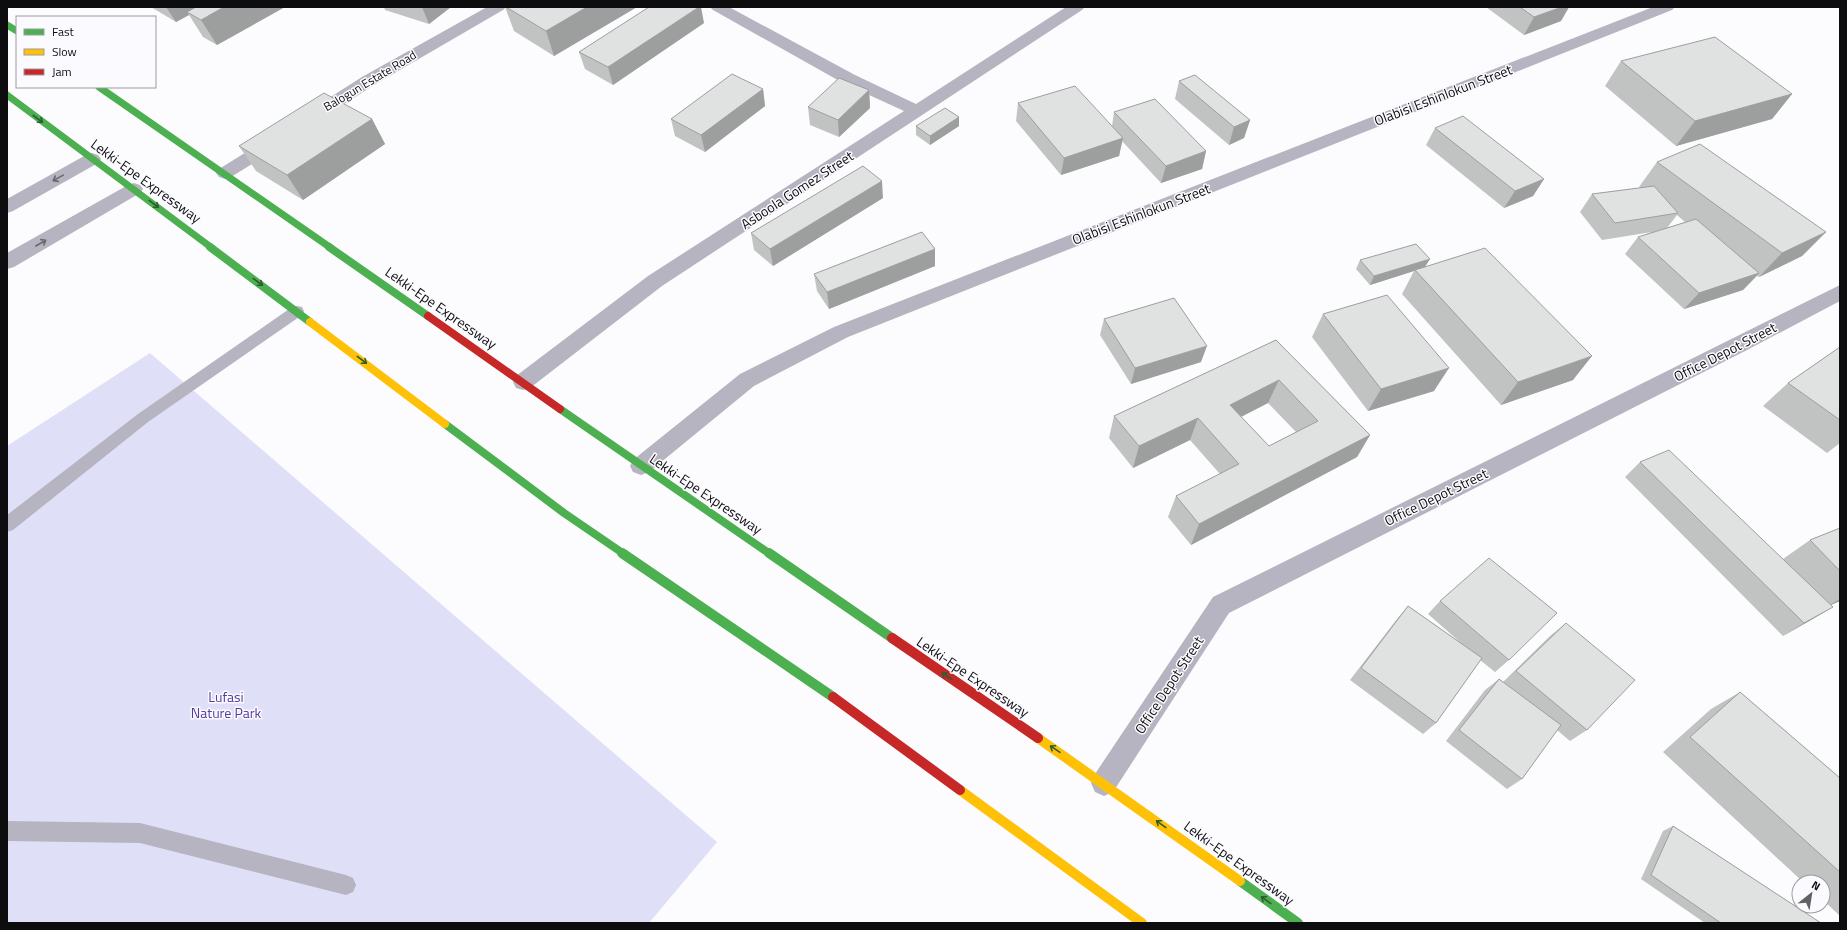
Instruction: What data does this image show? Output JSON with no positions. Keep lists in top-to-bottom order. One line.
{"streets":{"highway":["Lekki-Epe Expressway"],"street":["Balogun Estate Road","Olabisi Eshinlokun Street","Asboola Gomez Street","Office Depot Street"]},"crossings":[["Balogun Estate Road","Lekki-Epe Expressway"],["Olabisi Eshinlokun Street","Lekki-Epe Expressway"],["Lekki-Epe Expressway","Asboola Gomez Street"],["Lekki-Epe Expressway","Office Depot Street"]],"parks":["Lufasi Nature Park"],"legend":["Fast","Slow","Jam"],"north":"top right"}
